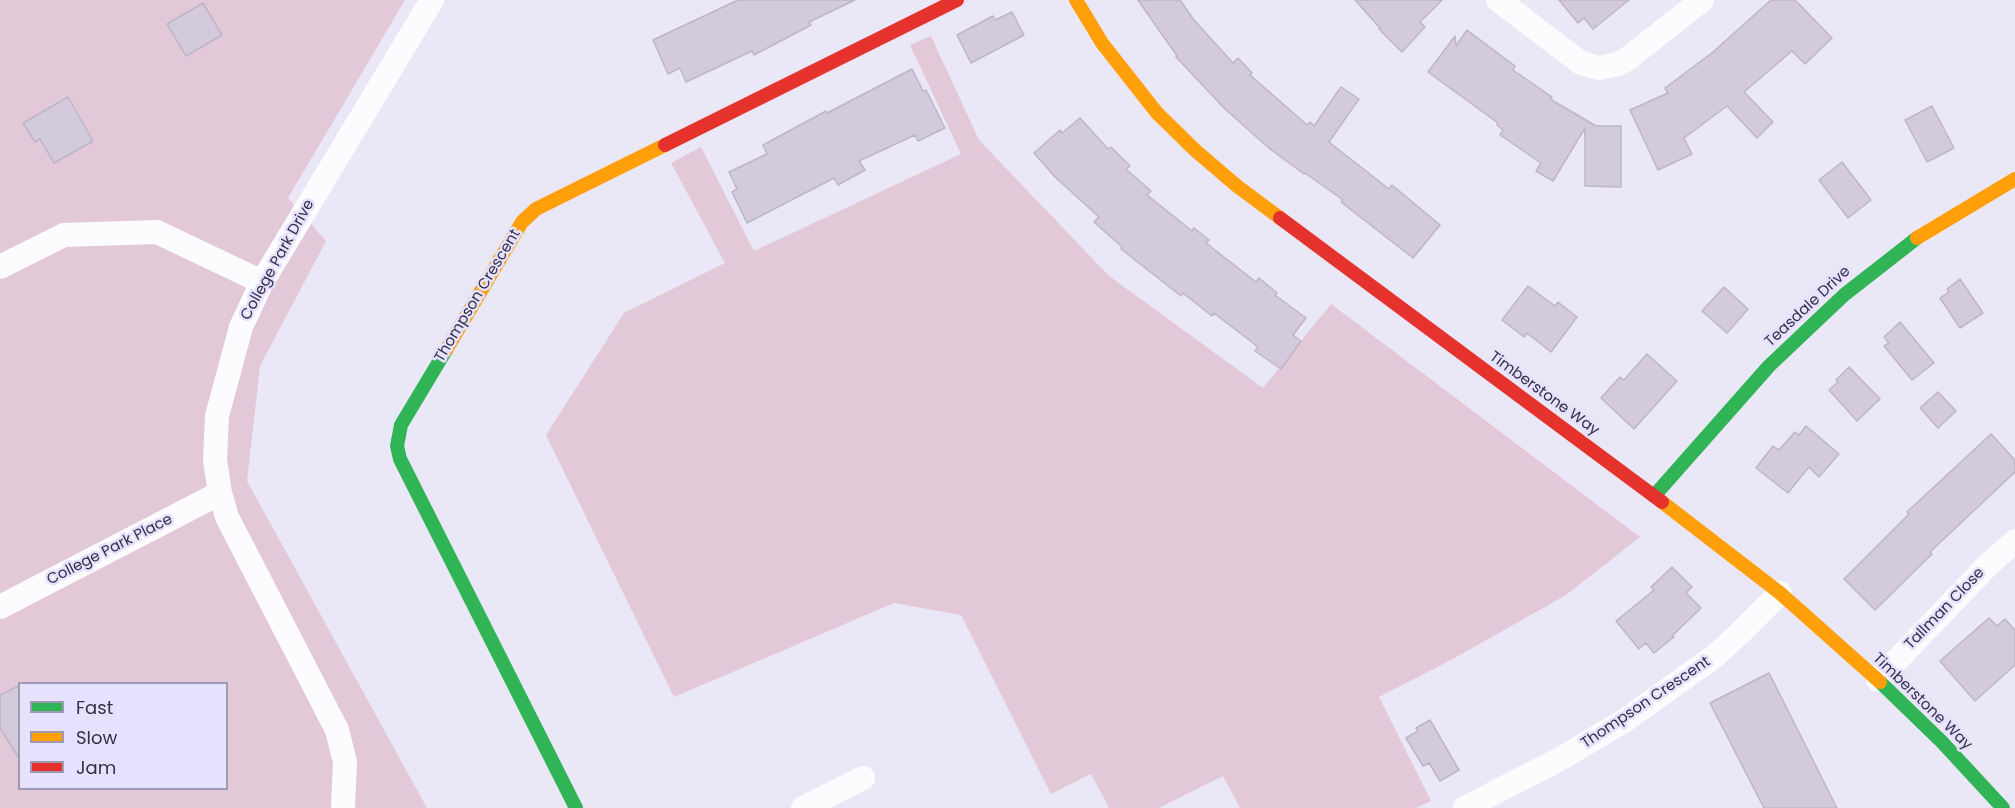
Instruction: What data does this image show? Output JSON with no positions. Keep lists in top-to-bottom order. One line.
{"streets":{"street":["College Park Drive","Thompson Crescent","Teasdale Drive","Timberstone Way","College Park Place","Tallman Close"]},"crossings":[["College Park Drive","College Park Place"],["Thompson Crescent","Timberstone Way"],["Teasdale Drive","Timberstone Way"],["Timberstone Way","Tallman Close"]],"legend":["Fast","Slow","Jam"]}
